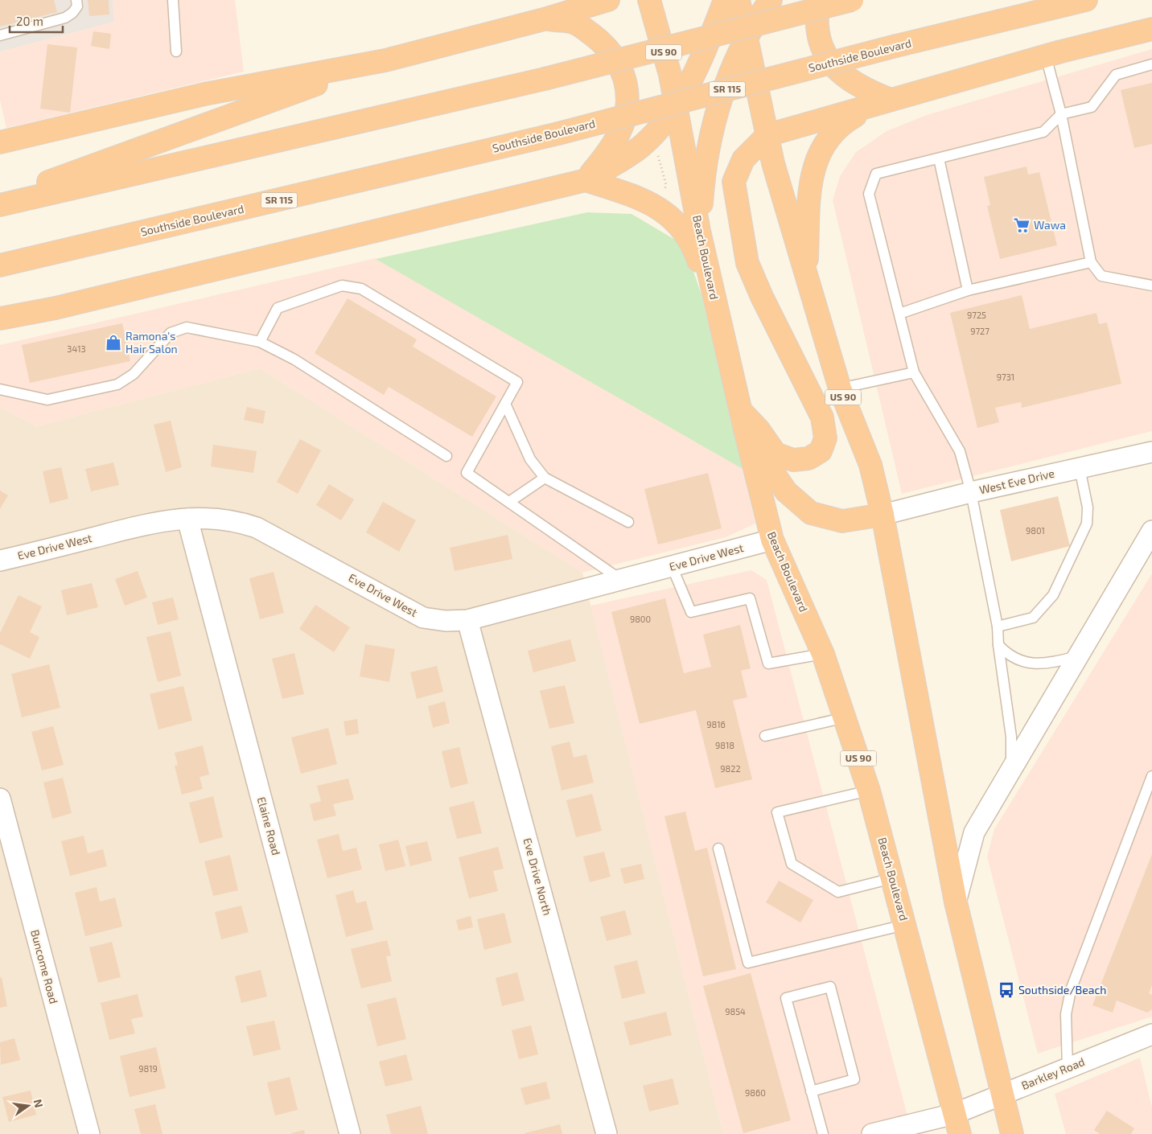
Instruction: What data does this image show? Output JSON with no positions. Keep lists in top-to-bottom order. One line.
{"streets":{"highway":["US 90","Southside Boulevard","SR 115","Beach Boulevard"],"street":["West Eve Drive","Eve Drive West","Elaine Road","Eve Drive North","Buncome Road","Barkley Road"]},"crossings":[["US 90","West Eve Drive"],["US 90","Barkley Road"],["Beach Boulevard","Eve Drive West"],["Beach Boulevard","Barkley Road"],["Eve Drive West","Elaine Road"],["Eve Drive West","Eve Drive North"]],"places":{"supermarket":["Wawa"],"shop":["Ramona's Hair Salon"],"bus stop":["Southside/Beach"]},"house_numbers":["9725","9727","3413","9731","9801","9800","9816","9818","9822","9854","9819","9860"],"scale_bar":"20 m","north":"right"}
